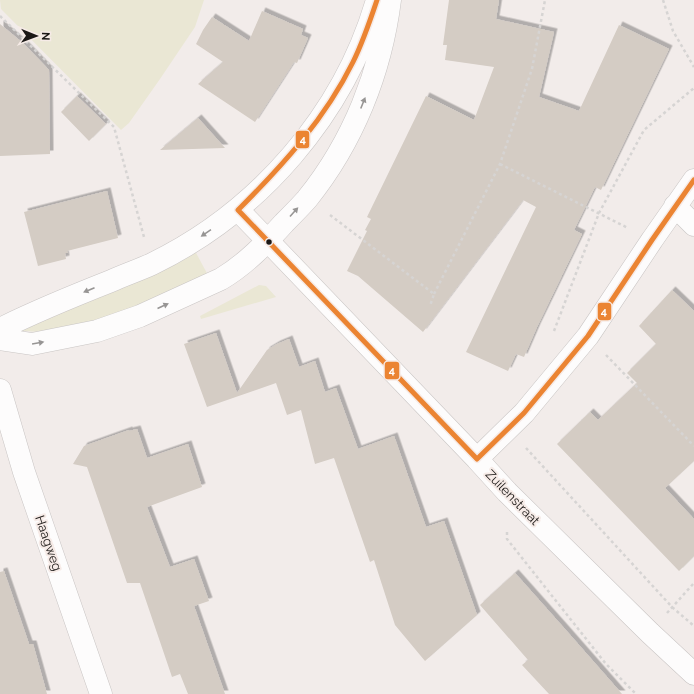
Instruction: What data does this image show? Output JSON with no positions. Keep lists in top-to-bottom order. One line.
{"streets":{"street":["Zuilenstraat","Haagweg"]},"lines":["transit line 4"],"north":"right"}
